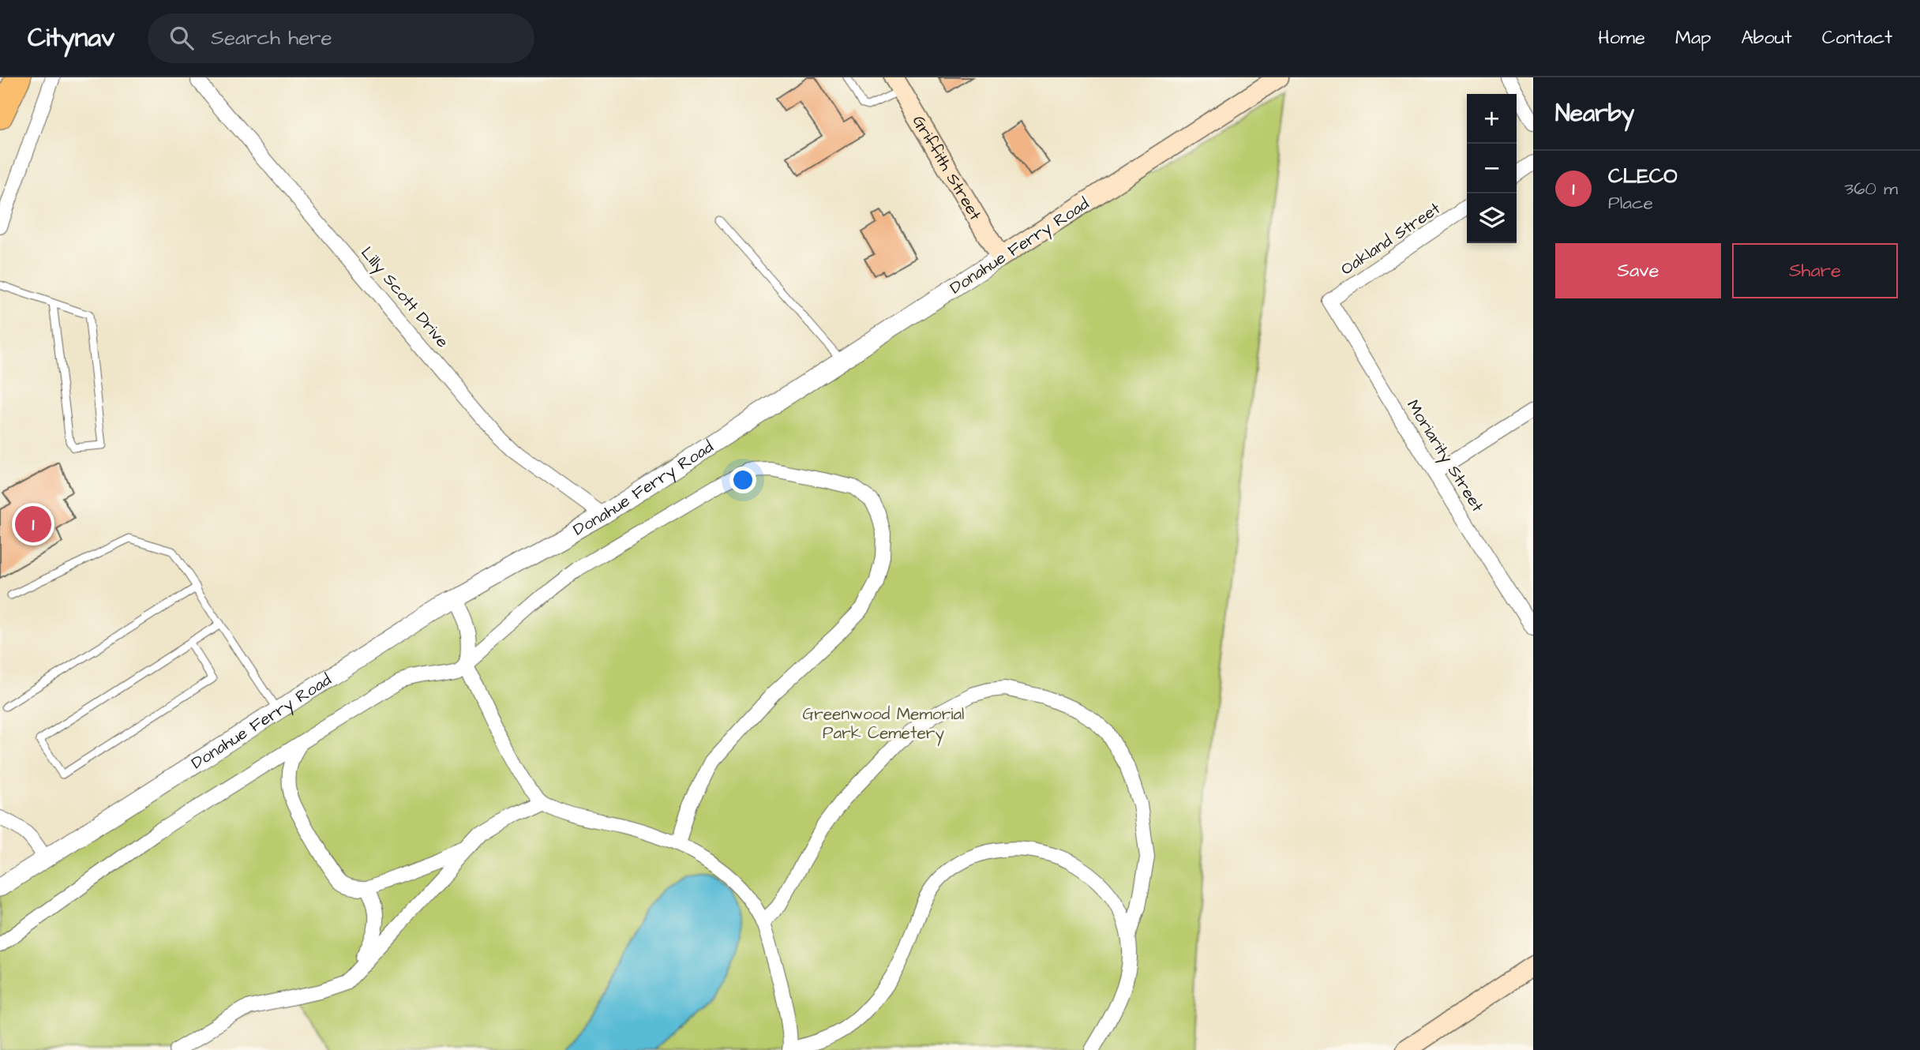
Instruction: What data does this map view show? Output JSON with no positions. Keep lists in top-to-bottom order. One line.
{"streets":{"main road":["Griffith Street","Donahue Ferry Road"],"street":["Oakland Street","Lilly Scott Drive","Moriarity Street"]},"crossings":[["Griffith Street","Donahue Ferry Road"],["Oakland Street","Moriarity Street"],["Donahue Ferry Road","Lilly Scott Drive"]],"parks":["Greenwood Memorial Park Cemetery"],"page":{"header":"Citynav","search":"Search here","nav":["Home","Map","About","Contact"],"heading":"Nearby","map_buttons":["+","−"],"list":[{"mark":"1","name":"CLECO","note":"Place","value":"360 m"}],"buttons":["Save","Share"],"pins":"1"}}
